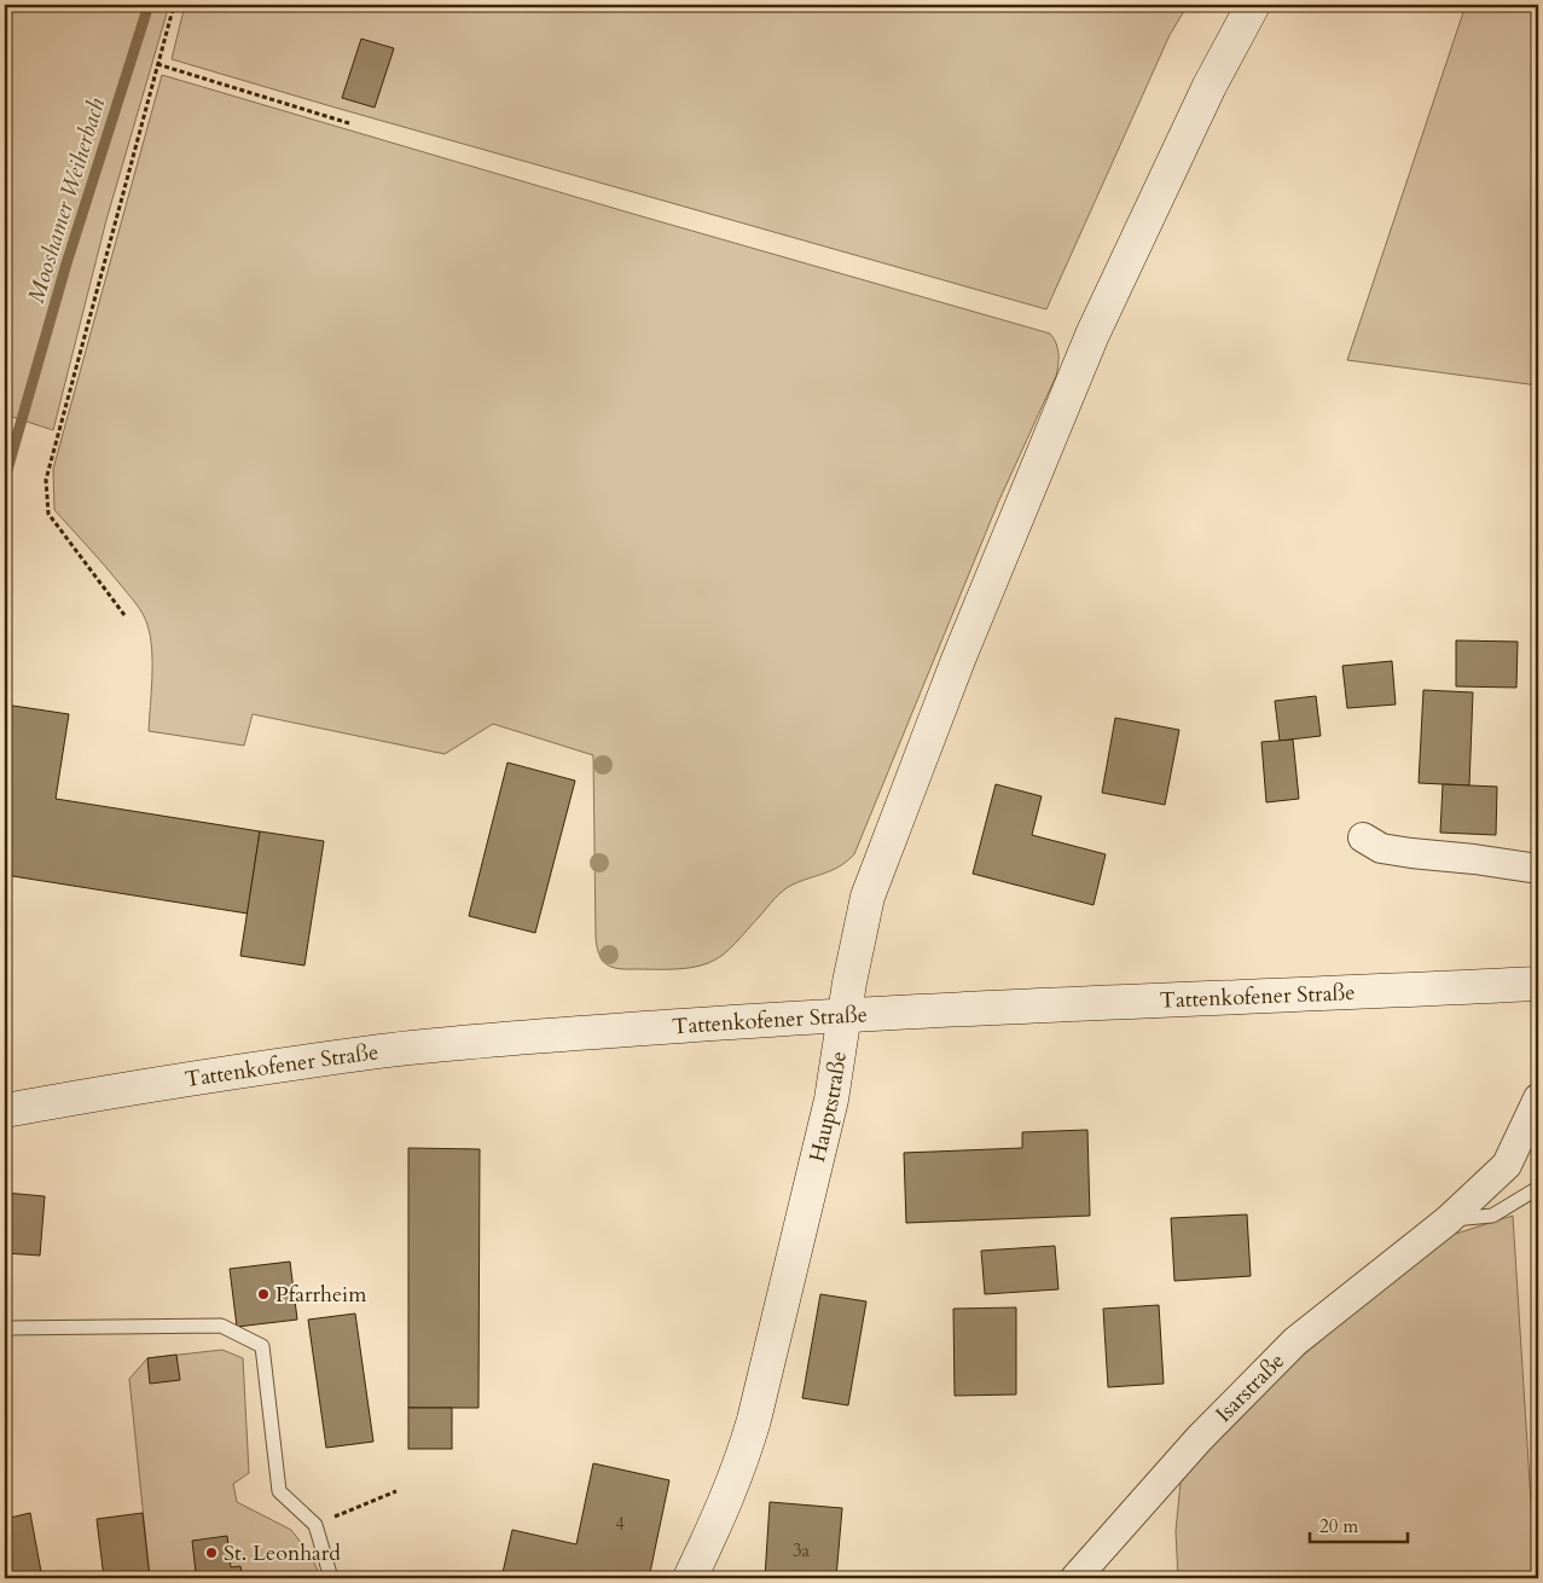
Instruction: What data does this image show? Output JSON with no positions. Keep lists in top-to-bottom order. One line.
{"streets":{"main road":["Tattenkofener Straße","Hauptstraße"],"street":["Isarstraße"]},"crossings":[["Tattenkofener Straße","Hauptstraße"]],"water":["Mooshamer Weiherbach"],"places":["Pfarrheim","St. Leonhard"],"house_numbers":["4","3a"],"scale_bar":"20 m"}
